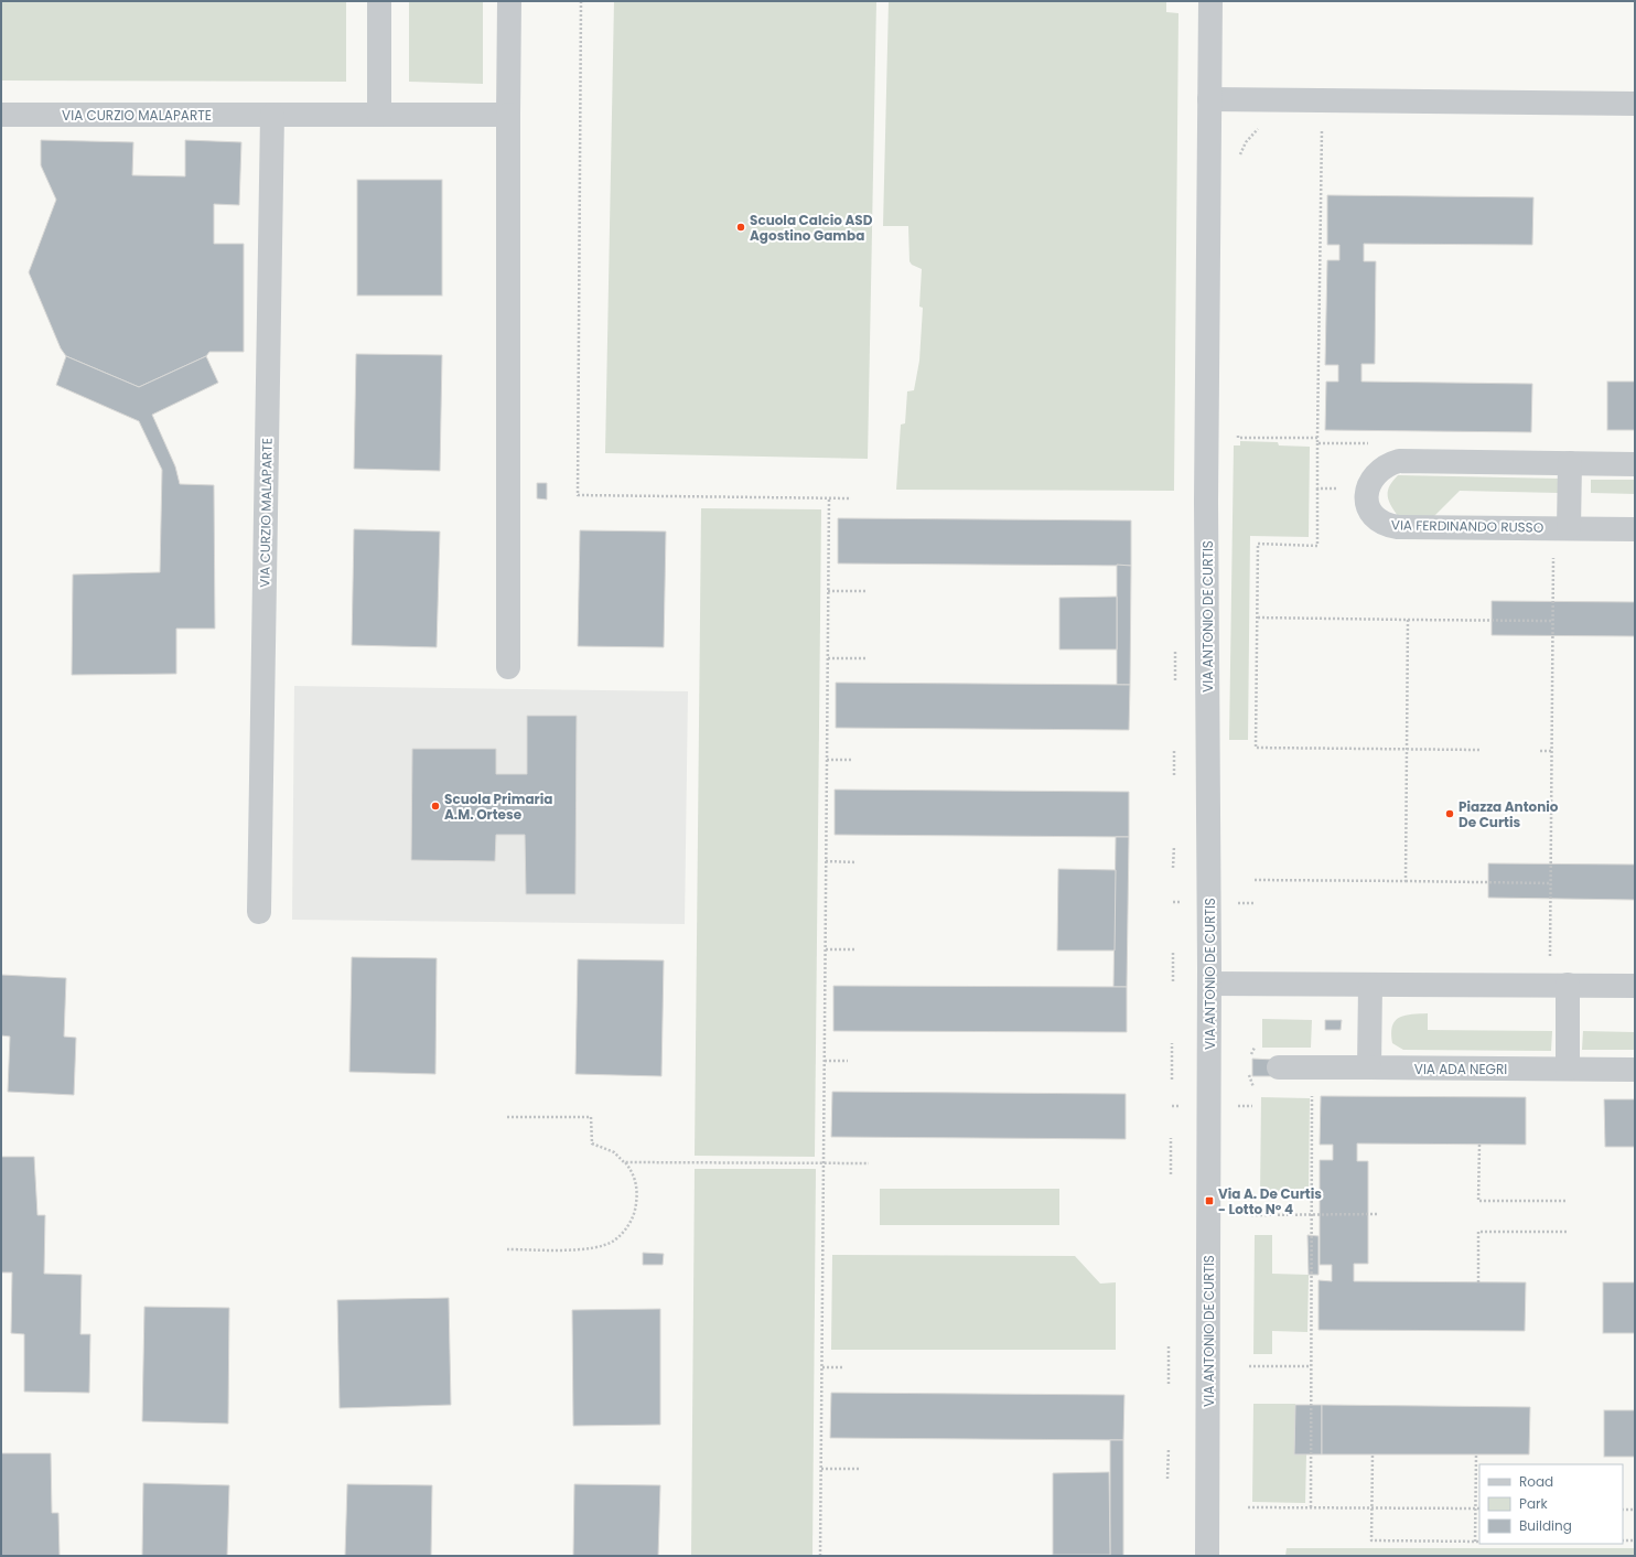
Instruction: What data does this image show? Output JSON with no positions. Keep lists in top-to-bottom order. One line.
{"streets":{"street":["VIA CURZIO MALAPARTE","VIA FERDINANDO RUSSO","VIA ANTONIO DE CURTIS","VIA ADA NEGRI"]},"places":{"other":["Scuola Calcio ASD Agostino Gamba","Scuola Primaria A.M. Ortese","Piazza Antonio De Curtis"],"transit":["Via A. De Curtis - Lotto N° 4"]},"legend":["Road","Park","Building"]}
